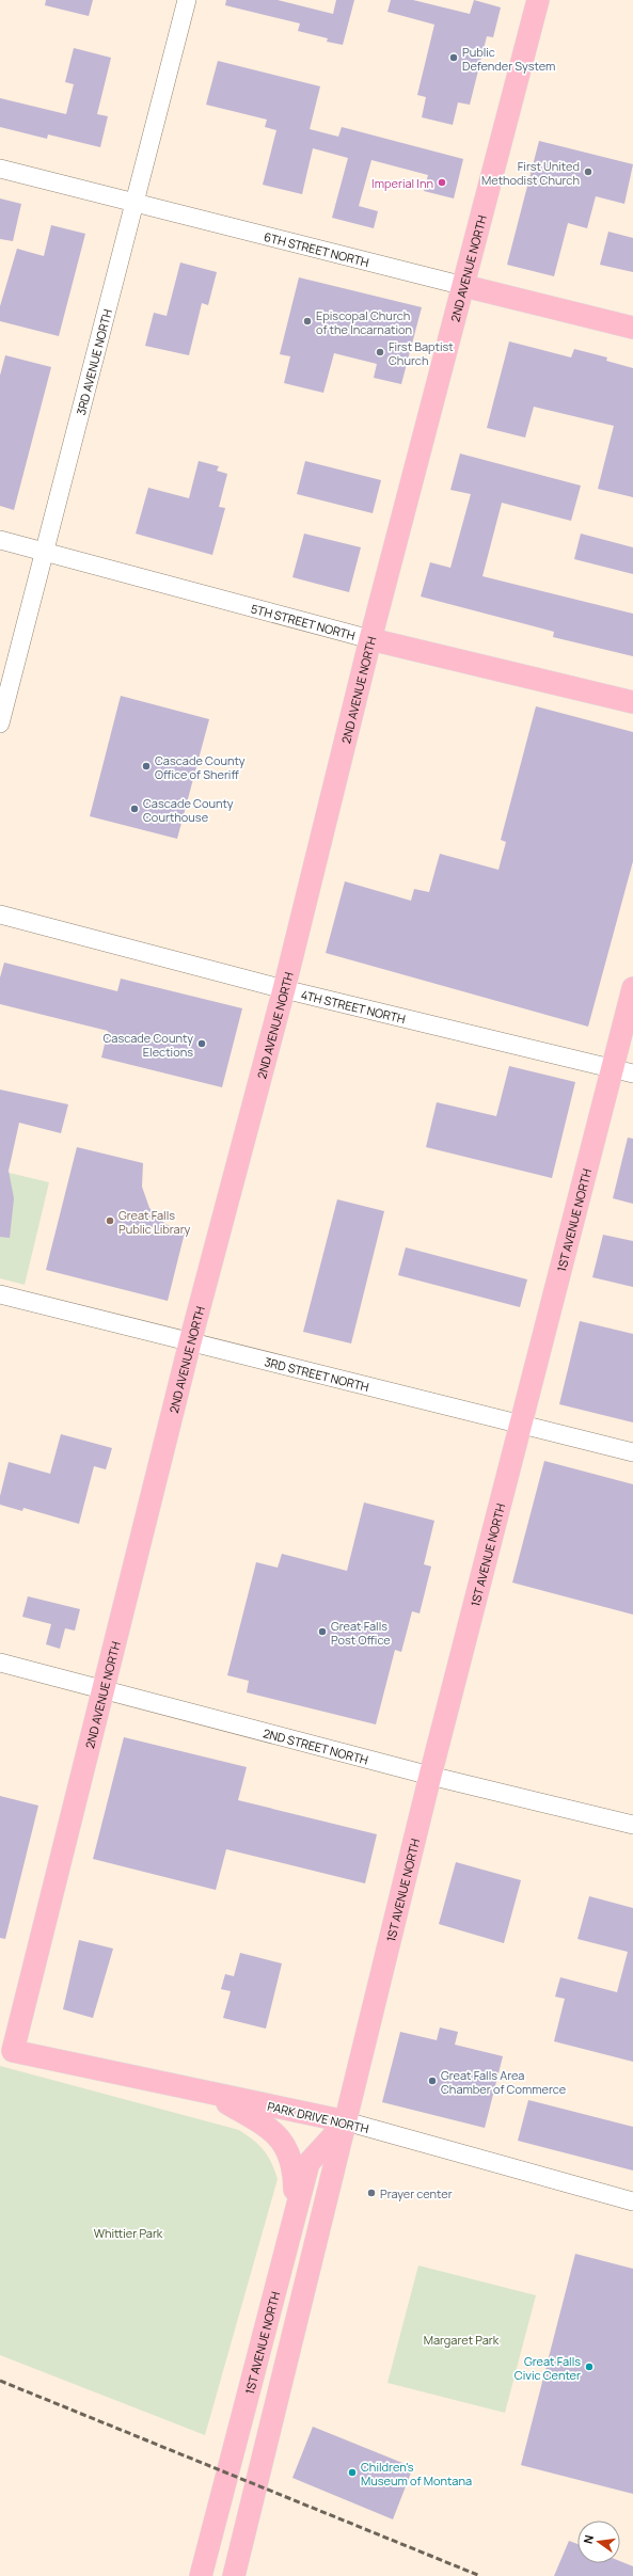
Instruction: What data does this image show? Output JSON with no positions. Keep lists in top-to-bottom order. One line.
{"streets":{"main road":["6TH STREET NORTH","2ND AVENUE NORTH","5TH STREET NORTH","1ST AVENUE NORTH","PARK DRIVE NORTH"],"street":["3RD AVENUE NORTH","4TH STREET NORTH","3RD STREET NORTH","2ND STREET NORTH"]},"crossings":[["6TH STREET NORTH","2ND AVENUE NORTH"],["6TH STREET NORTH","3RD AVENUE NORTH"],["2ND AVENUE NORTH","5TH STREET NORTH"],["2ND AVENUE NORTH","4TH STREET NORTH"],["2ND AVENUE NORTH","3RD STREET NORTH"],["2ND AVENUE NORTH","2ND STREET NORTH"],["2ND AVENUE NORTH","PARK DRIVE NORTH"],["3RD AVENUE NORTH","5TH STREET NORTH"],["4TH STREET NORTH","1ST AVENUE NORTH"],["1ST AVENUE NORTH","3RD STREET NORTH"],["1ST AVENUE NORTH","2ND STREET NORTH"],["1ST AVENUE NORTH","PARK DRIVE NORTH"]],"parks":["Whittier Park","Margaret Park"],"places":["Public Defender System","First United Methodist Church","Imperial Inn","Episcopal Church of the Incarnation","First Baptist Church","Cascade County Office of Sheriff","Cascade County Courthouse","Cascade County Elections","Great Falls Public Library","Great Falls Post Office","Great Falls Area Chamber of Commerce","Prayer center","Great Falls Civic Center","Children's Museum of Montana"],"north":"left"}
